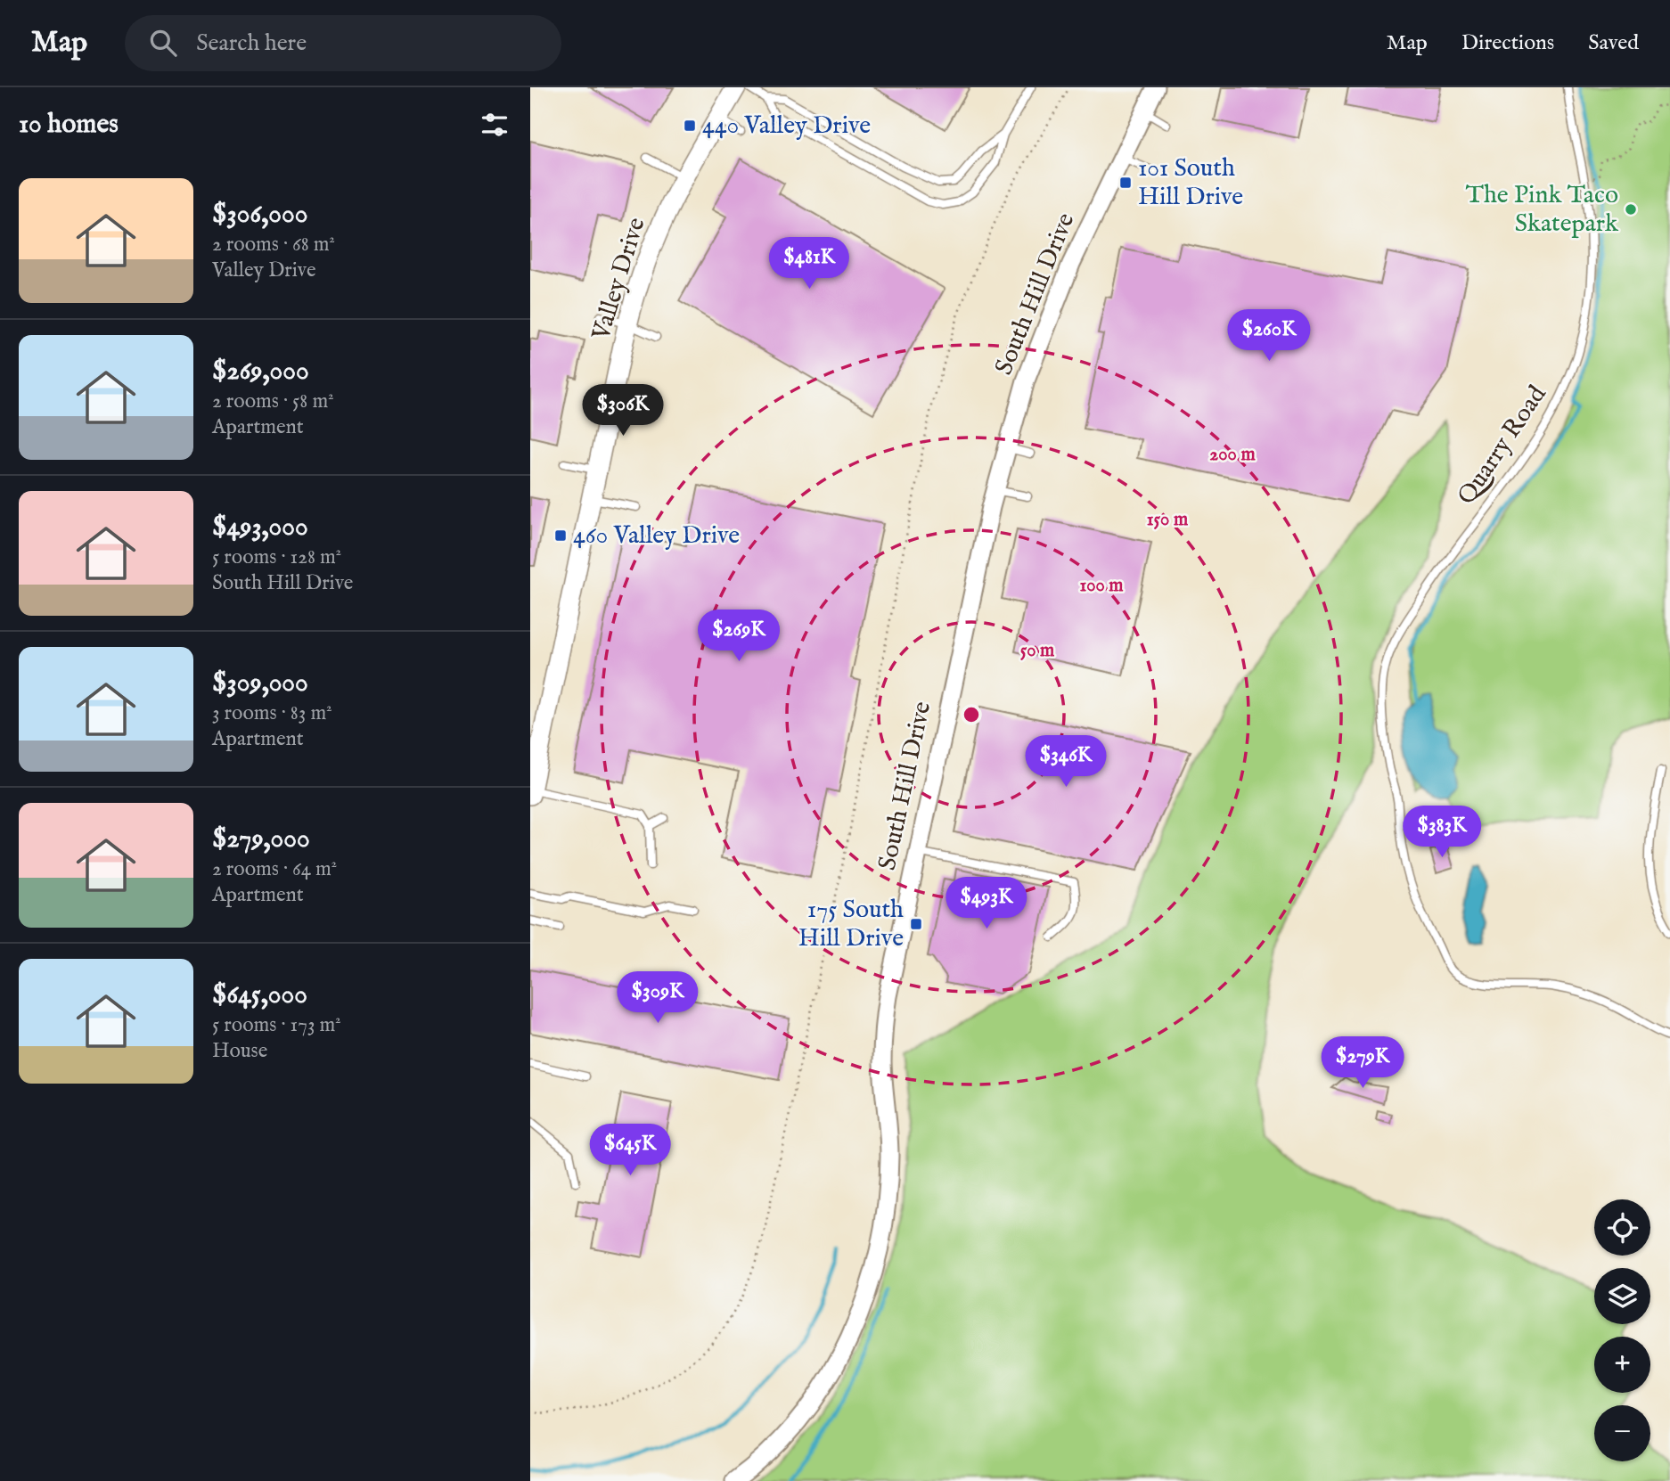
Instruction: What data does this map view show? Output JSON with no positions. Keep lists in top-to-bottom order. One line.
{"streets":{"main road":["Valley Drive"],"street":["South Hill Drive"],"lane":["Quarry Road"]},"places":{"transit":["440 Valley Drive","101 South Hill Drive","460 Valley Drive","175 South Hill Drive"],"other":["The Pink Taco Skatepark"]},"page":{"header":"Map","search":"Search here","nav":["Map","Directions","Saved"],"heading":"10 homes","list":[{"name":"$306,000","note":"2 rooms · 68 m² · Valley Drive"},{"name":"$269,000","note":"2 rooms · 58 m² · Apartment"},{"name":"$493,000","note":"5 rooms · 128 m² · South Hill Drive"},{"name":"$309,000","note":"3 rooms · 83 m² · Apartment"},{"name":"$279,000","note":"2 rooms · 64 m² · Apartment"},{"name":"$645,000","note":"5 rooms · 173 m² · House"}],"price":["$481K","$260K","$306K","$269K","$346K","$383K","$493K","$309K","$279K","$645K"],"map_buttons":["+","−"]},"rings":["200 m","150 m","100 m","50 m"]}
